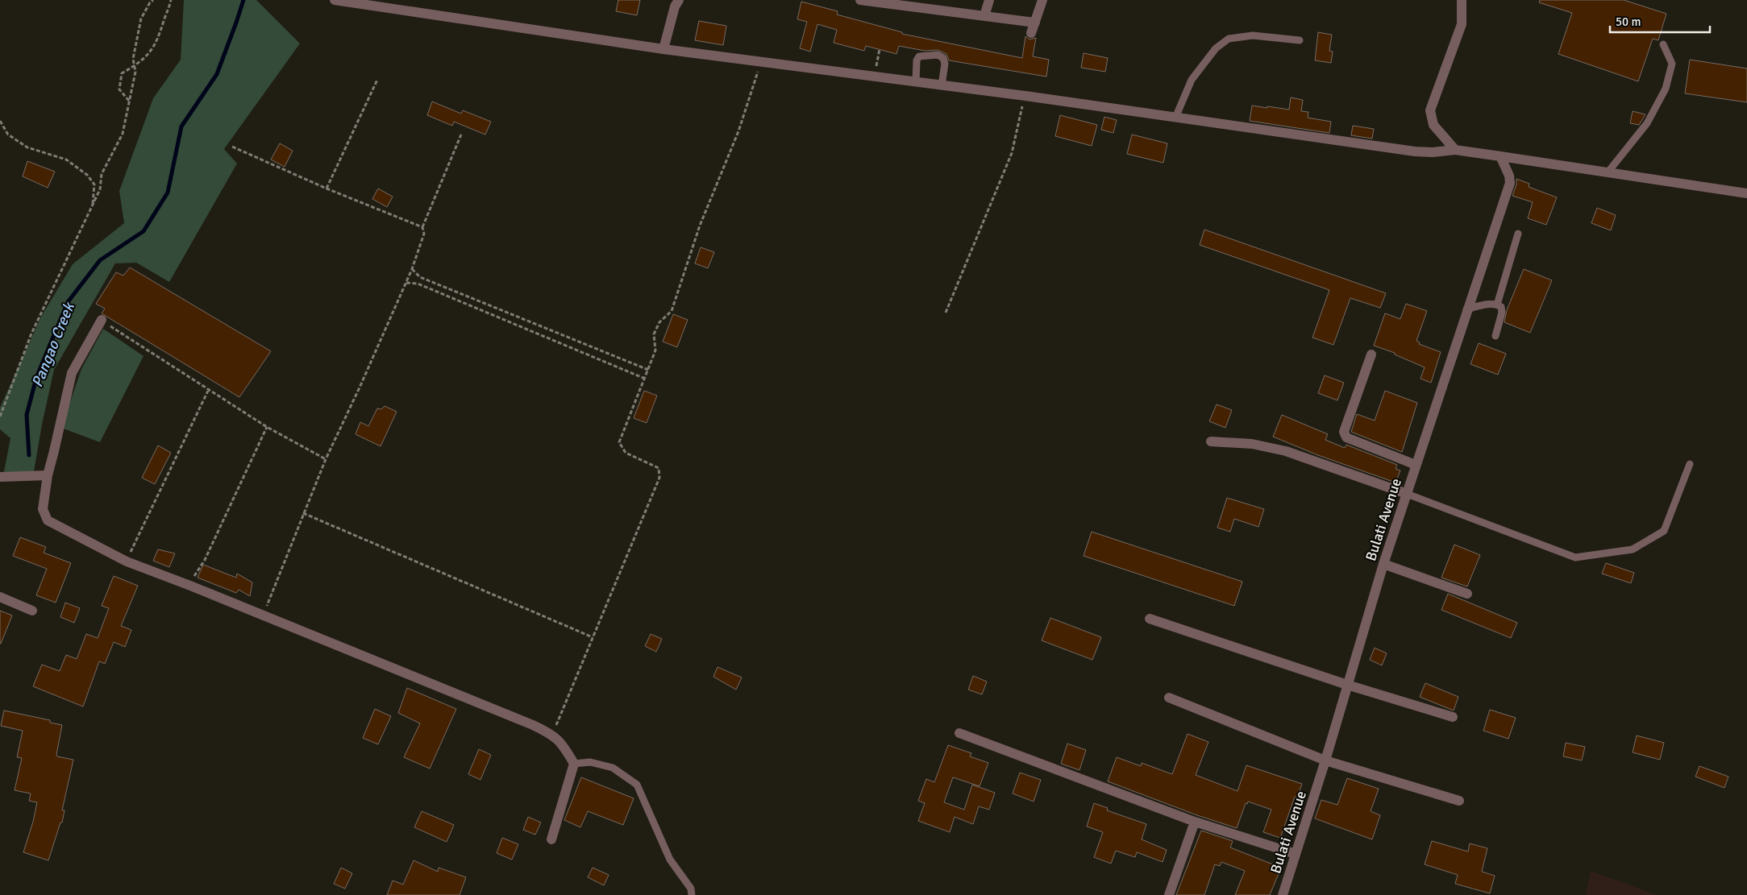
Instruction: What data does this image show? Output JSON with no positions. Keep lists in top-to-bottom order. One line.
{"streets":{"street":["Bulati Avenue"]},"water":["Pangao Creek"],"scale_bar":"50 m"}
